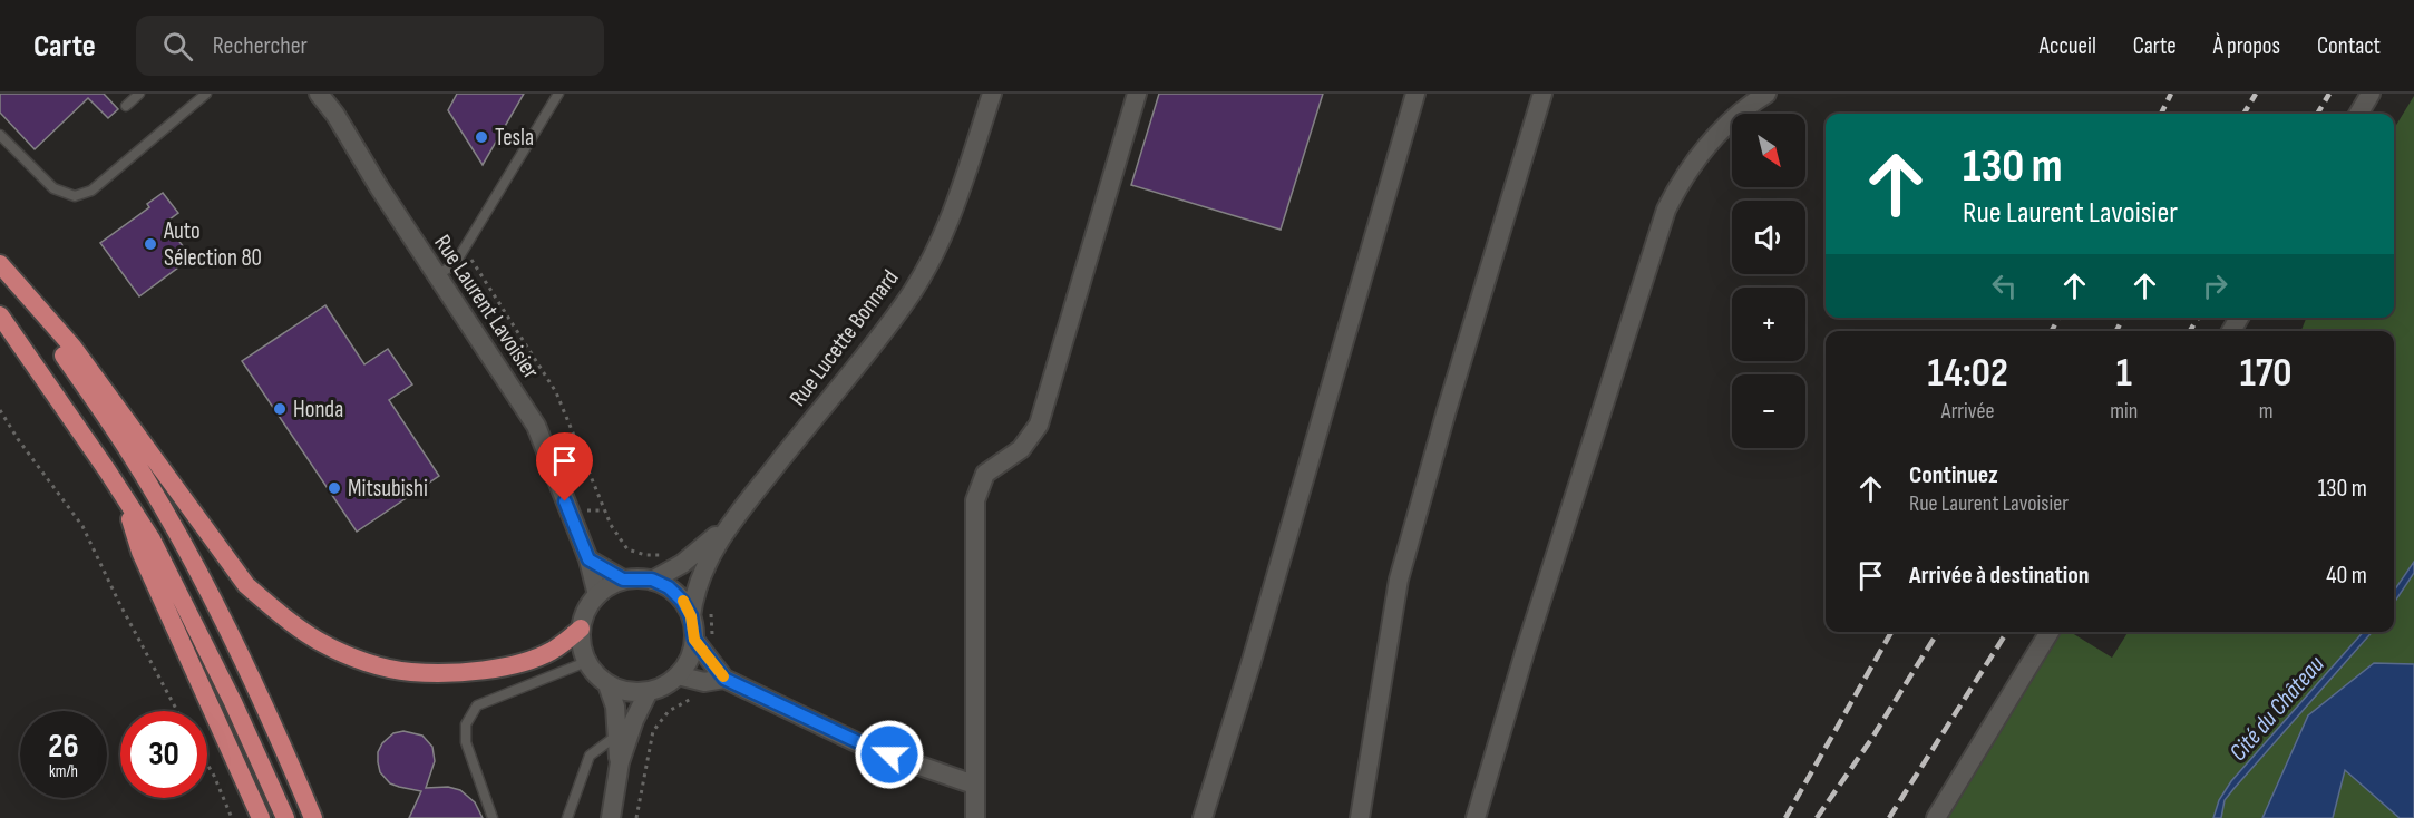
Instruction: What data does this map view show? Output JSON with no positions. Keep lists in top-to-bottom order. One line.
{"streets":{"street":["Rue Laurent Lavoisier","Rue Lucette Bonnard"]},"crossings":[["Rue Laurent Lavoisier","Rue Lucette Bonnard"]],"water":["Cité du Château"],"places":["Tesla","Auto Sélection 80","Honda","Mitsubishi"],"north":"bottom right","page":{"header":"Carte","search":"Rechercher","nav":["Accueil","Carte","À propos","Contact"],"map_buttons":["+","−"],"turn":["130 m","Rue Laurent Lavoisier"],"eta":["14:02","Arrivée","1","min","170","m"],"list":[{"name":"Continuez","note":"Rue Laurent Lavoisier","value":"130 m"},{"name":"Arrivée à destination","value":"40 m"}],"speed":"26 km/h","limit":"30"}}
